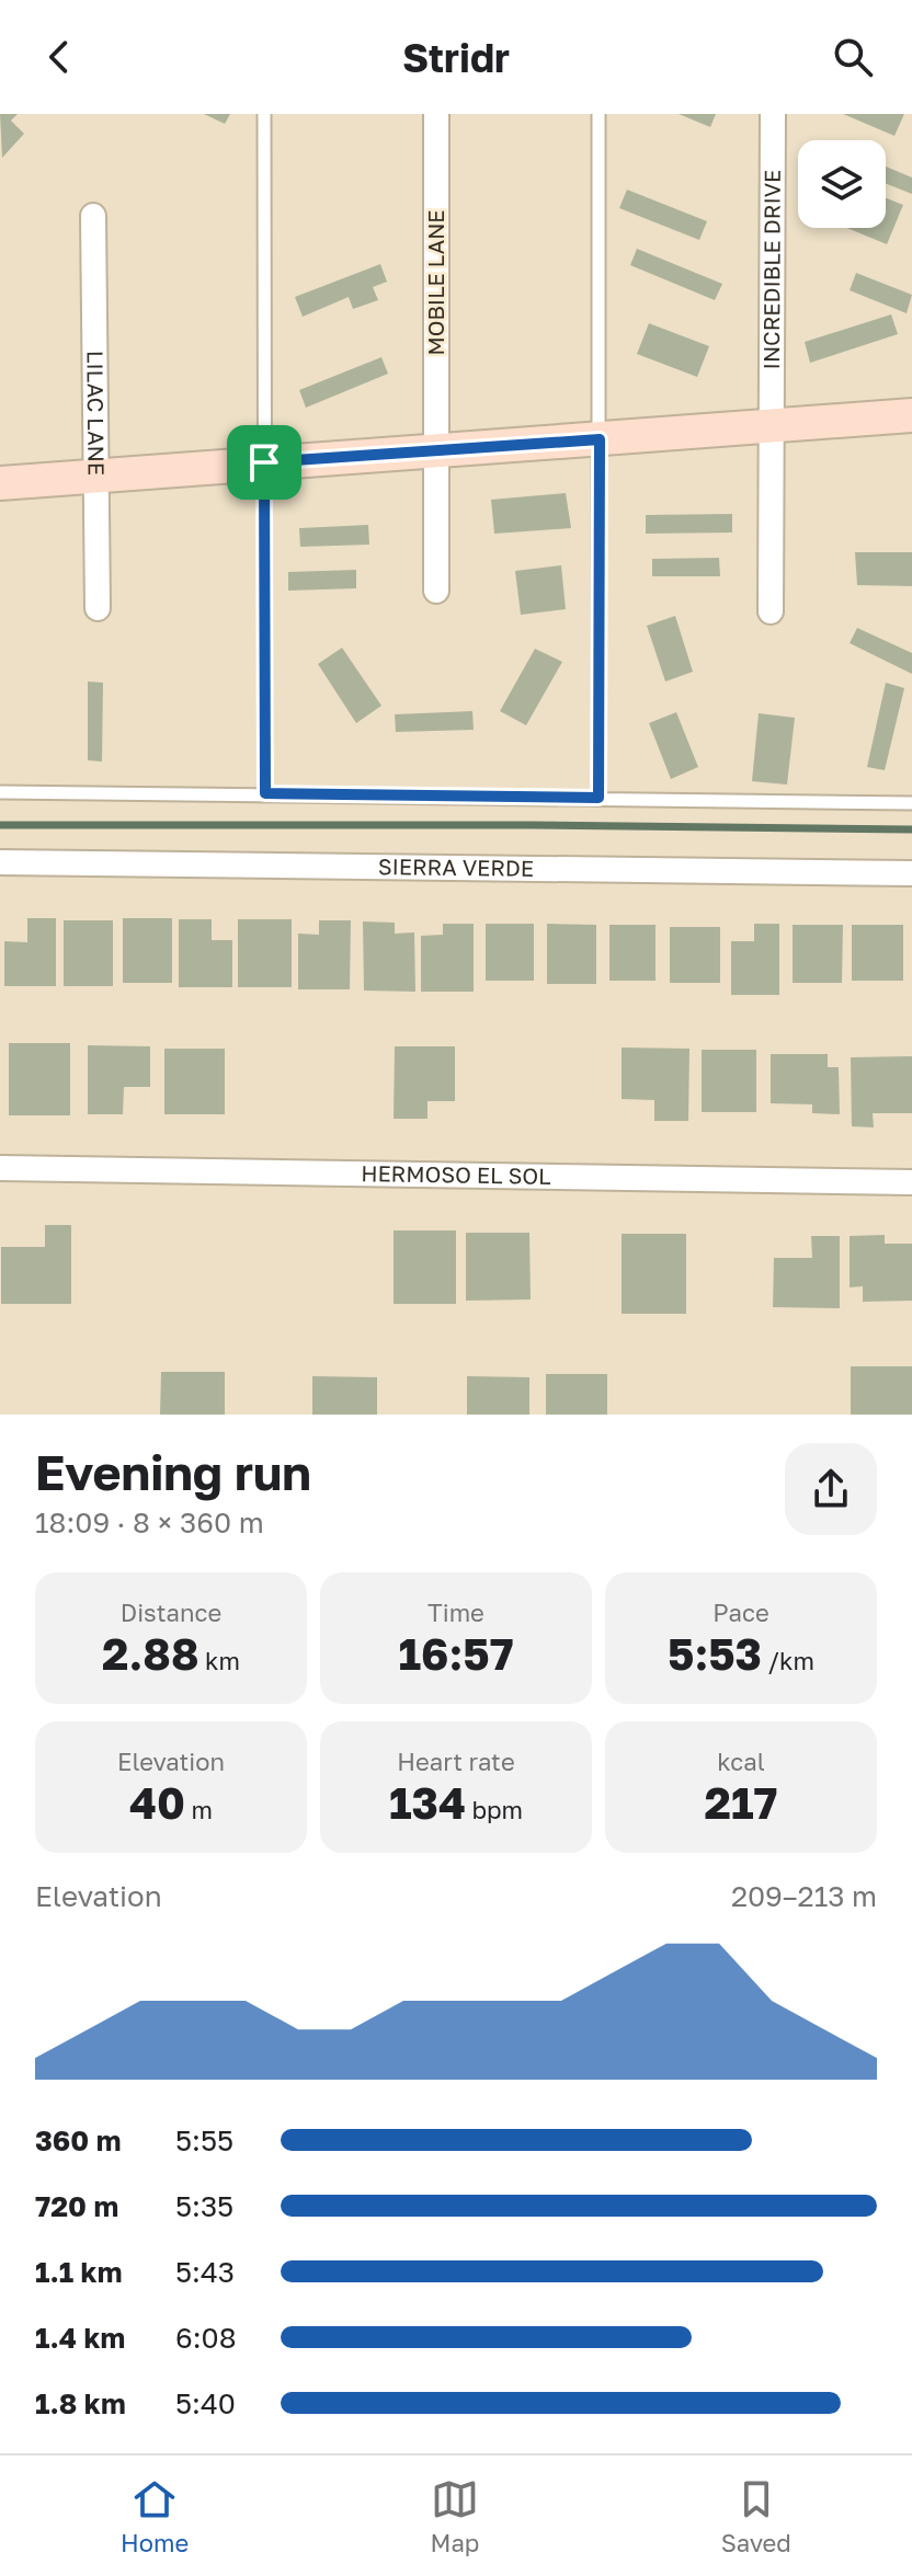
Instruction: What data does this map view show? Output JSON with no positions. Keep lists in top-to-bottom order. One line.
{"streets":{"street":["INCREDIBLE DRIVE","MOBILE LANE","LILAC LANE","SIERRA VERDE","HERMOSO EL SOL"]},"page":{"header":"Stridr","heading":["Evening run","18:09 · 8 × 360 m"],"stats":[["Distance","2.88 km"],["Time","16:57"],["Pace","5:53 /km"],["Elevation","40 m"],["Heart rate","134 bpm"],["kcal","217"]],"chart":["Elevation","209–213 m"],"list":[{"name":"360 m","note":"5:55"},{"name":"720 m","note":"5:35"},{"name":"1.1 km","note":"5:43"},{"name":"1.4 km","note":"6:08"},{"name":"1.8 km","note":"5:40"}],"tabs":["Home","Map","Saved"]}}
